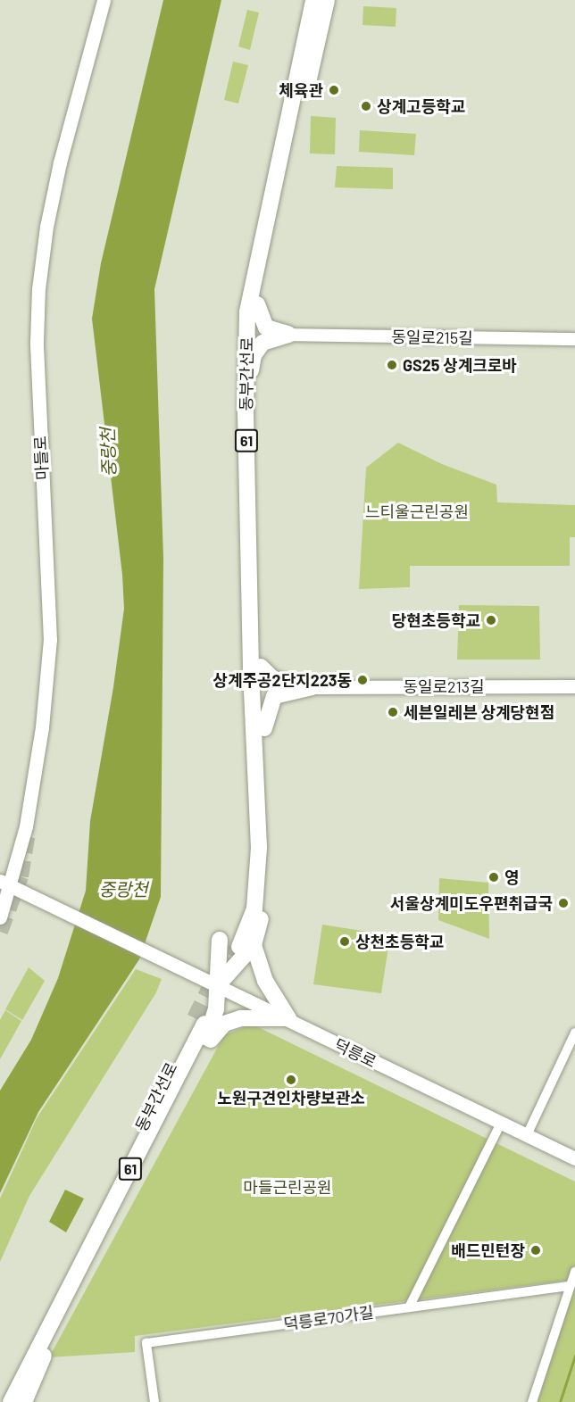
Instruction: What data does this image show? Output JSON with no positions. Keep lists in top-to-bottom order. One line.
{"streets":{"highway":["동부간선로","61"],"main road":["마들로","동일로213길","덕릉로"],"street":["동일로215길","덕릉로70가길"]},"crossings":[["마들로","덕릉로"]],"water":["중랑천"],"parks":["느티울근린공원","마들근린공원"],"places":["체육관","상계고등학교","GS25 상계크로바","당현초등학교","상계주공2단지223동","세븐일레븐 상계당현점","영","서울상계미도우편취급국","상천초등학교","노원구견인차량보관소","배드민턴장"]}
